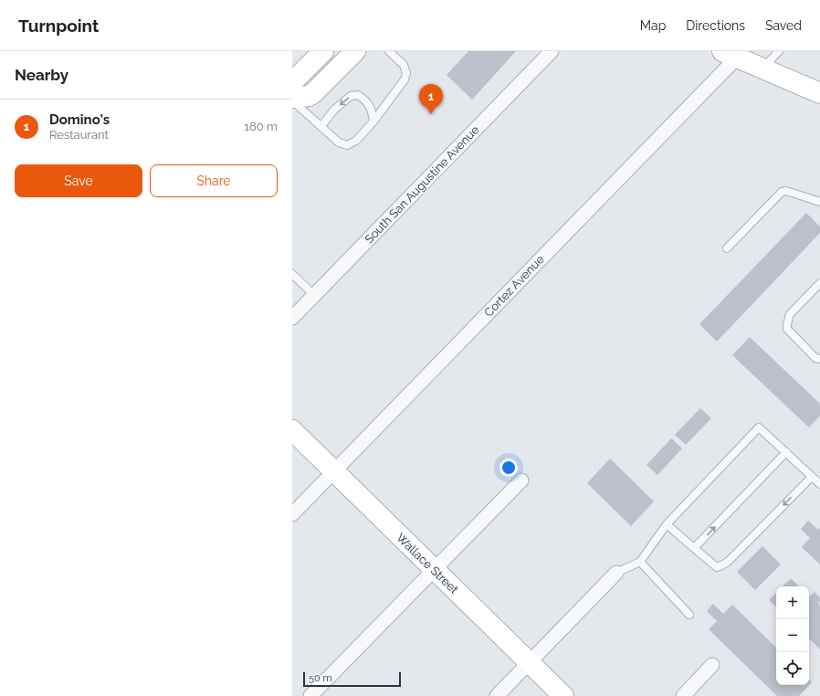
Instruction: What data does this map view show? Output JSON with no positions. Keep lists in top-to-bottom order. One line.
{"streets":{"street":["South San Augustine Avenue","Cortez Avenue","Wallace Street"]},"crossings":[["Cortez Avenue","Wallace Street"]],"scale_bar":"50 m","page":{"header":"Turnpoint","nav":["Map","Directions","Saved"],"heading":"Nearby","pins":"1","list":[{"mark":"1","name":"Domino's","note":"Restaurant","value":"180 m"}],"buttons":["Save","Share"],"map_buttons":["+","−"],"scale":"50 m"}}
